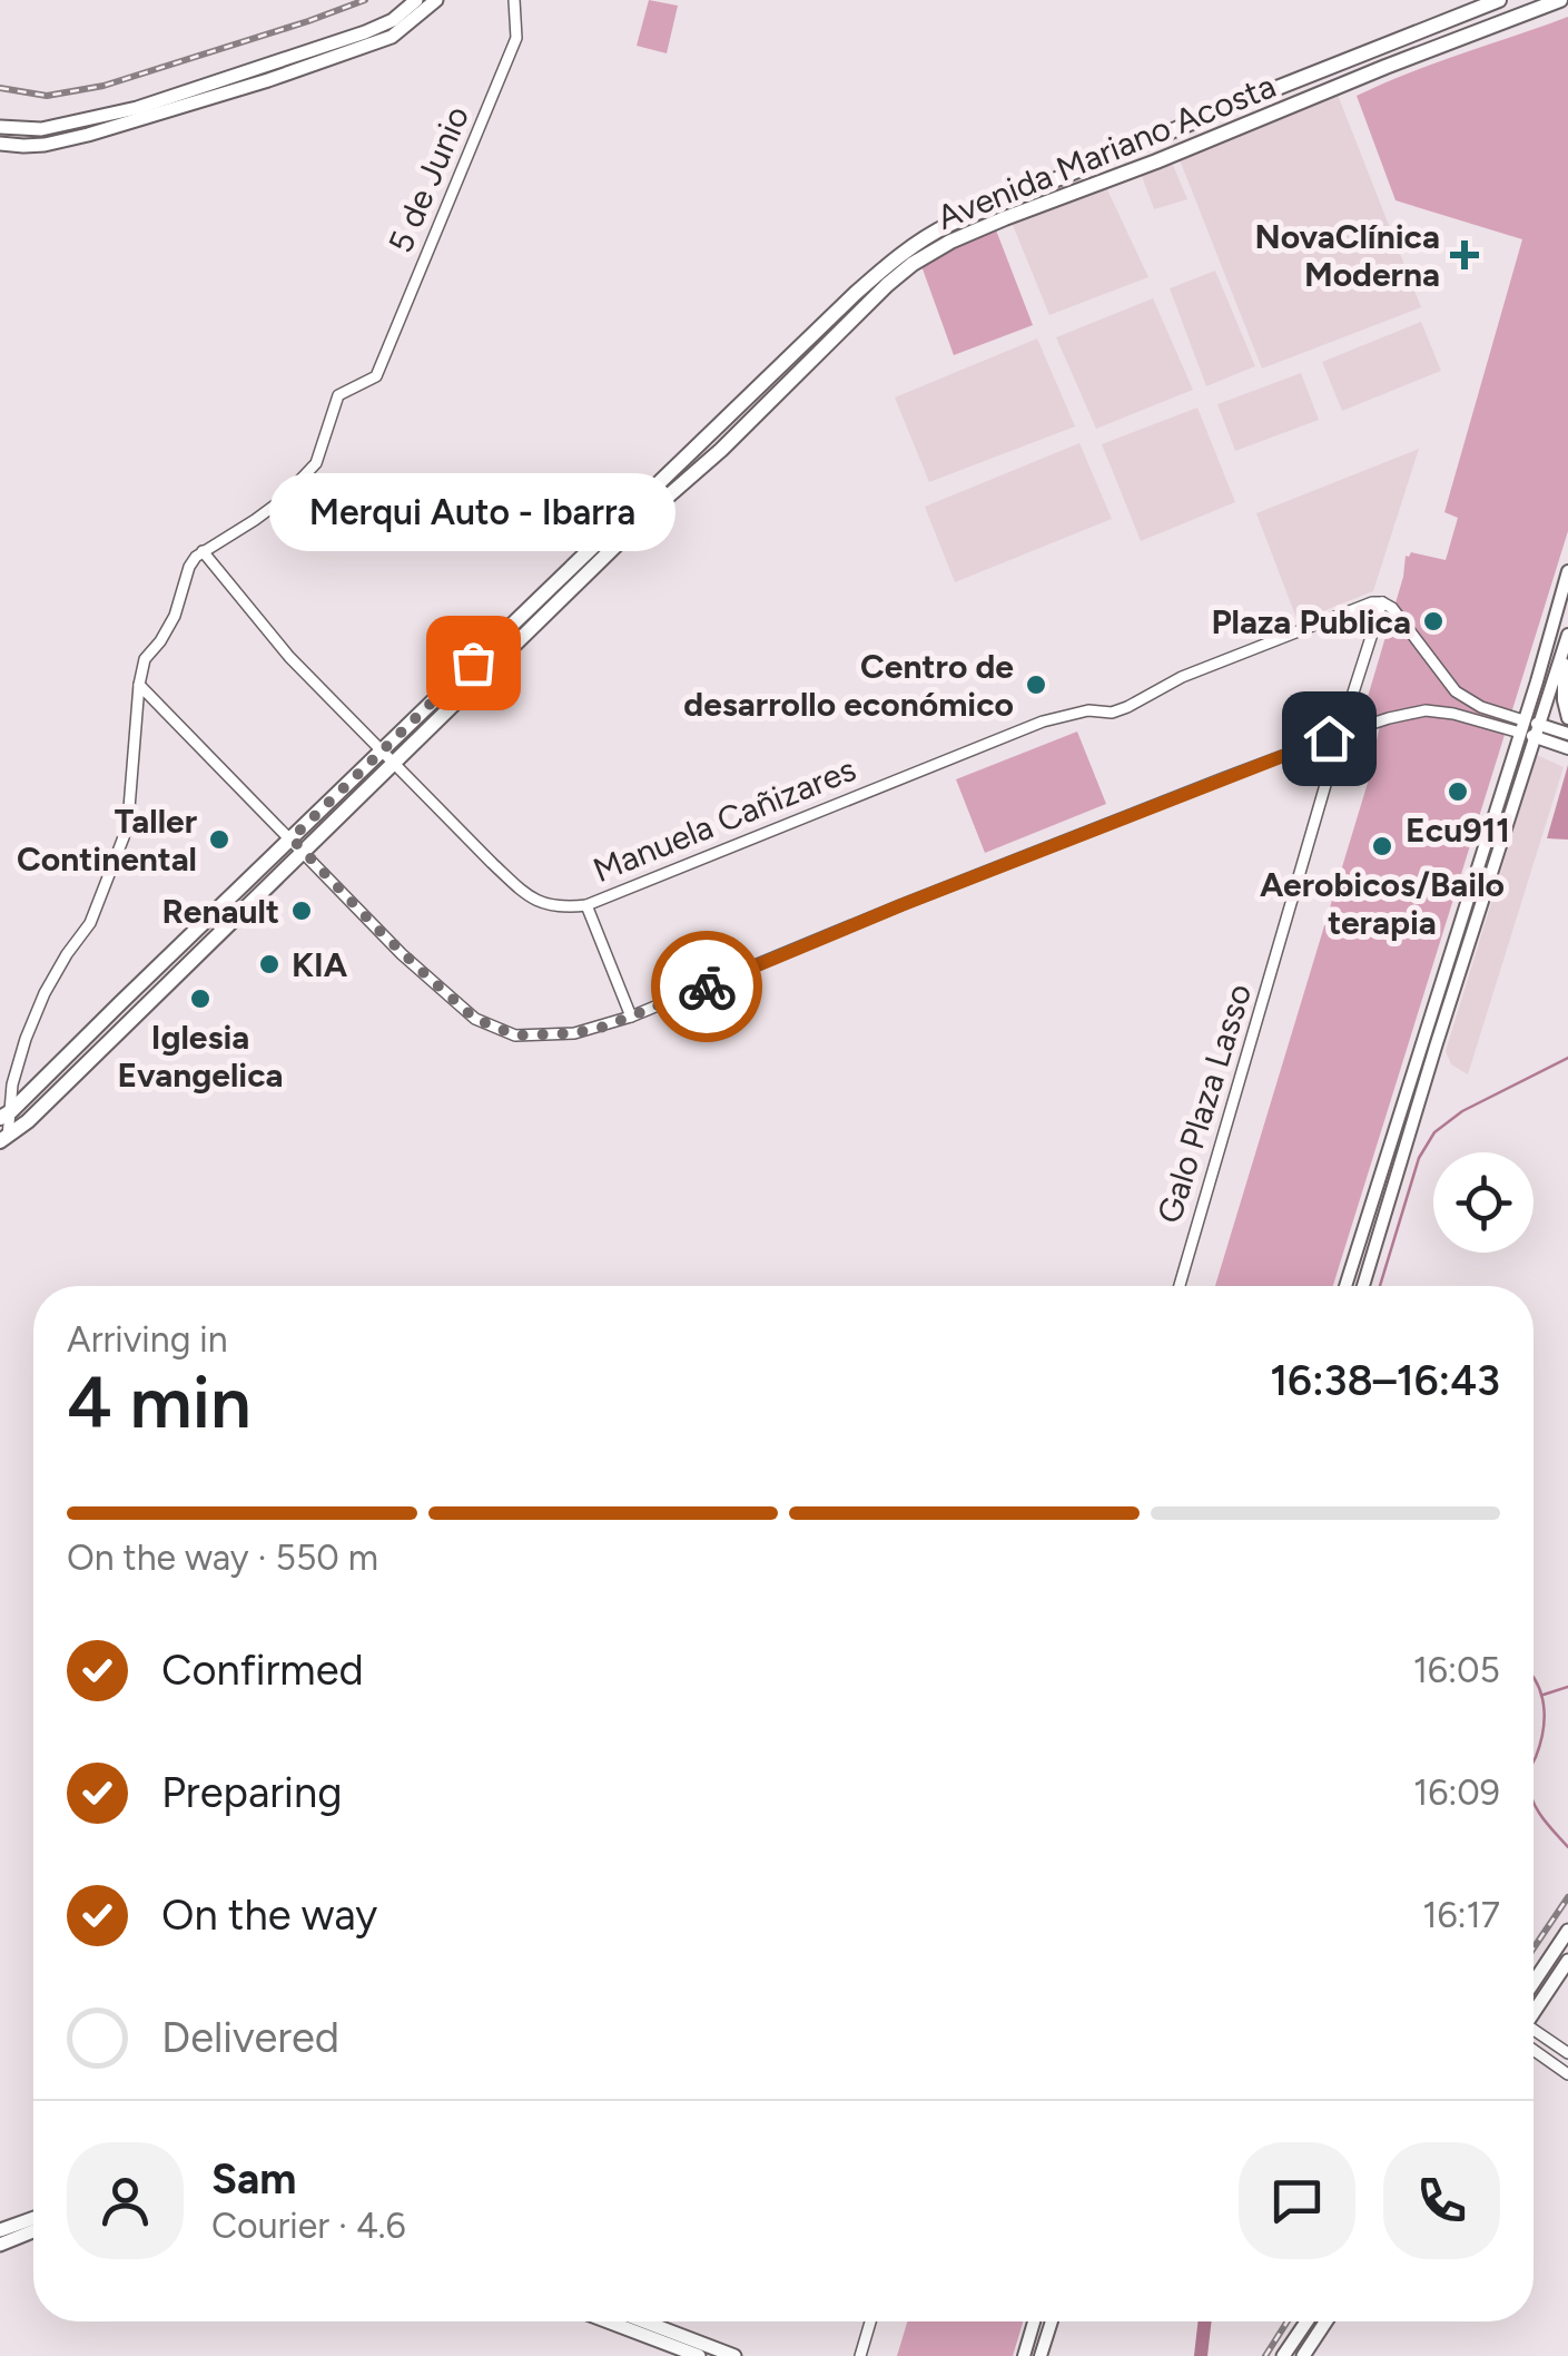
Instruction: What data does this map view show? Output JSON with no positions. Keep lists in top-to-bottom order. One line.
{"streets":{"highway":["Avenida Mariano Acosta"],"street":["5 de Junio","Manuela Cañizares","Galo Plaza Lasso"]},"crossings":[["Avenida Mariano Acosta","Manuela Cañizares"],["5 de Junio","Manuela Cañizares"],["Manuela Cañizares","Galo Plaza Lasso"]],"places":{"health":["NovaClínica Moderna"],"other":["Plaza Publica","Merqui Auto - Ibarra","Centro de desarrollo económico","Ecu911","Taller Continental","Aerobicos/Bailo terapia","Renault","KIA","Iglesia Evangelica"]},"page":{"bubble":"Merqui Auto - Ibarra","heading":["4 min","Arriving in","16:38–16:43"],"panel":["Sam","Courier · 4.6"],"bar":"On the way · 550 m","list":[["Confirmed","16:05"],["Preparing","16:09"],["On the way","16:17"],"Delivered"]}}
